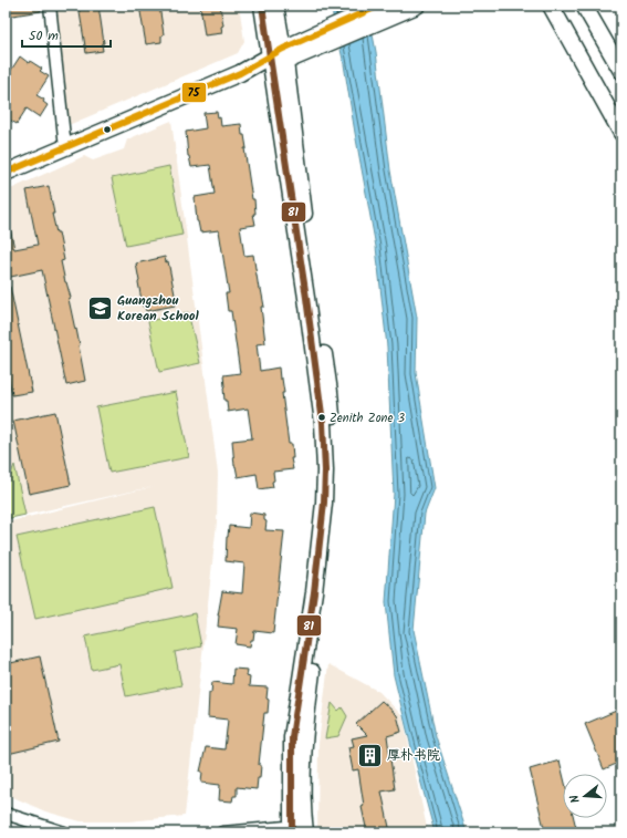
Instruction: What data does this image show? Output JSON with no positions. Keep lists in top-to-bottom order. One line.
{"places":{"school or university":["Guangzhou Korean School"],"other":["Zenith Zone 3"],"building":["厚朴书院"]},"lines":["transit line 81","transit line 75"],"scale_bar":"50 m","north":"left"}
